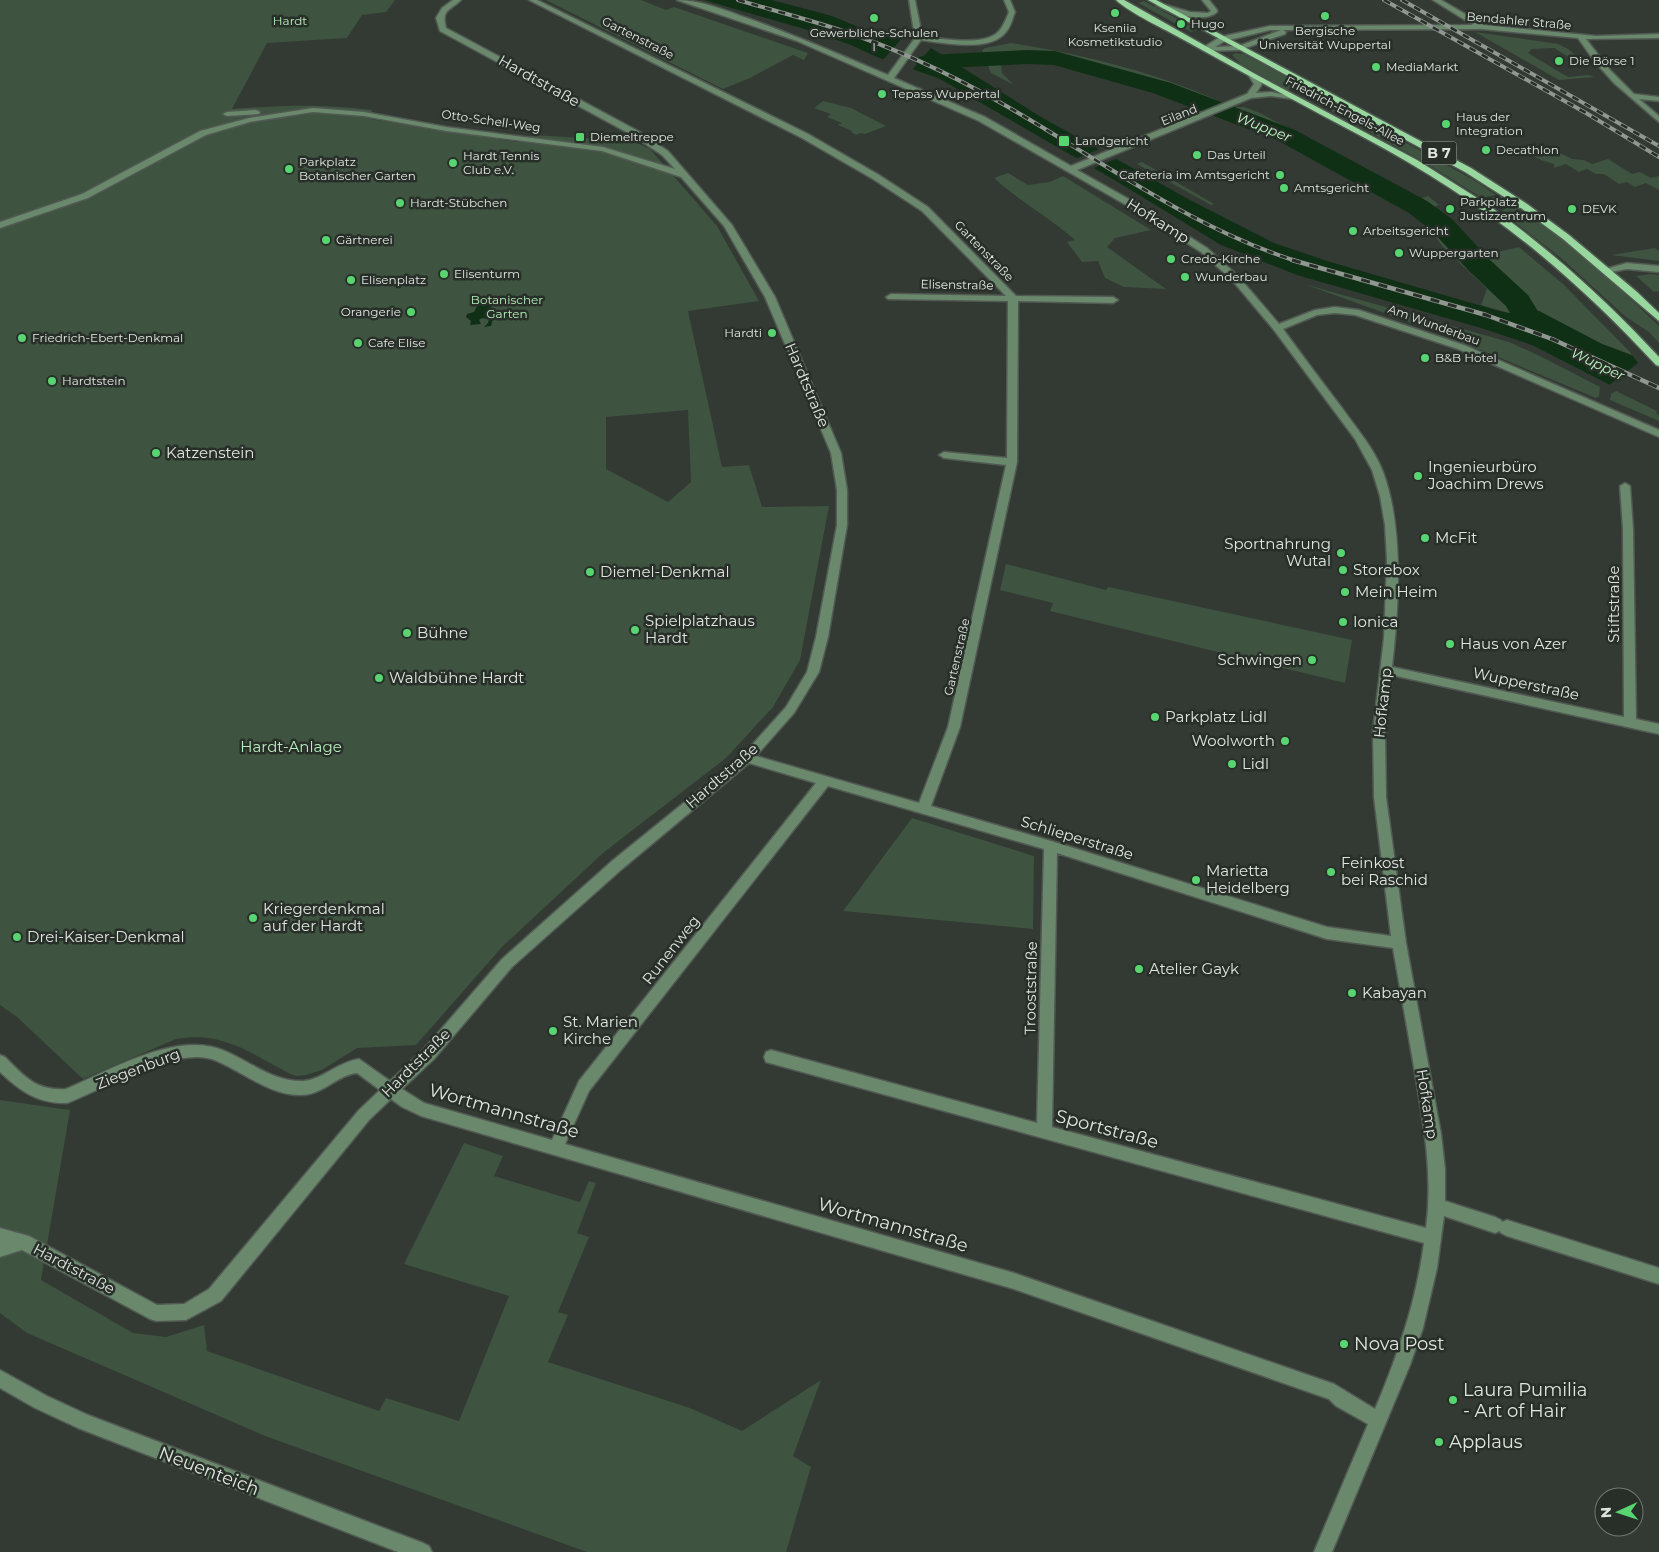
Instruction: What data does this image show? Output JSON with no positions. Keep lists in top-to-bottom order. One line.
{"streets":{"main road":["Friedrich-Engels-Allee","B 7"],"street":["Bendahler Straße","Gartenstraße","Hardtstraße","Eiland","Otto-Schell-Weg","Hofkamp","Elisenstraße","Am Wunderbau","Stiftstraße","Wupperstraße","Schlieperstraße","Runenweg","Trooststraße","Ziegenburg","Wortmannstraße","Sportstraße","Neuenteich"]},"crossings":[["Bendahler Straße","Friedrich-Engels-Allee"],["Gartenstraße","Elisenstraße"],["Gartenstraße","Schlieperstraße"],["Hardtstraße","Otto-Schell-Weg"],["Hardtstraße","Schlieperstraße"],["Hardtstraße","Ziegenburg"],["Hardtstraße","Wortmannstraße"],["Friedrich-Engels-Allee","Eiland"],["Eiland","Hofkamp"],["Hofkamp","Am Wunderbau"],["Hofkamp","Wupperstraße"],["Hofkamp","Schlieperstraße"],["Hofkamp","Wortmannstraße"],["Hofkamp","Sportstraße"],["Stiftstraße","Wupperstraße"],["Schlieperstraße","Runenweg"],["Schlieperstraße","Trooststraße"],["Runenweg","Wortmannstraße"],["Trooststraße","Sportstraße"],["Ziegenburg","Wortmannstraße"]],"water":["Wupper"],"parks":["Hardt","Botanischer Garten","Hardt-Anlage"],"places":{"other":["Kseniia Kosmetikstudio","Bergische Universität Wuppertal","Gewerbliche-Schulen I","Hugo","Die Börse 1","MediaMarkt","Tepass Wuppertal","Haus der Integration","Decathlon","Das Urteil","Hardt Tennis Club e.V.","Parkplatz Botanischer Garten","Cafeteria im Amtsgericht","Amtsgericht","Hardt-Stübchen","Parkplatz Justizzentrum","DEVK","Arbeitsgericht","Gärtnerei","Wuppergarten","Credo-Kirche","Elisenturm","Wunderbau","Elisenplatz","Orangerie","Hardti","Friedrich-Ebert-Denkmal","Cafe Elise","B&B Hotel","Hardtstein","Katzenstein","Ingenieurbüro Joachim Drews","McFit","Sportnahrung Wutal","Storebox","Diemel-Denkmal","Mein Heim","Ionica","Spielplatzhaus Hardt","Bühne","Haus von Azer","Schwingen","Waldbühne Hardt","Parkplatz Lidl","Woolworth","Lidl","Feinkost bei Raschid","Marietta Heidelberg","Kriegerdenkmal auf der Hardt","Drei-Kaiser-Denkmal","Atelier Gayk","Kabayan","St. Marien Kirche","Nova Post","Laura Pumilia - Art of Hair","Applaus"],"transit":["Diemeltreppe","Landgericht"]},"north":"left"}
